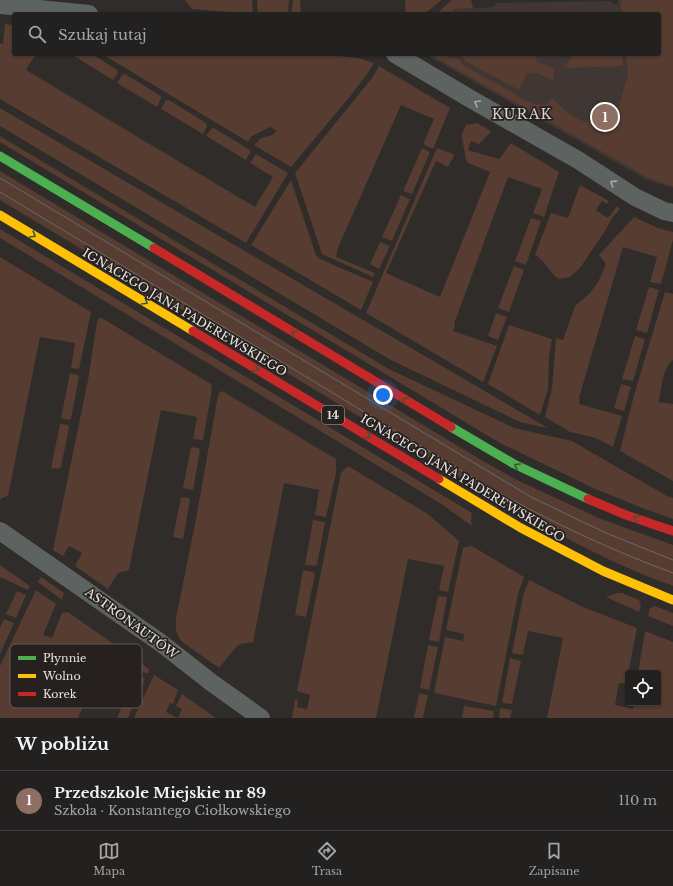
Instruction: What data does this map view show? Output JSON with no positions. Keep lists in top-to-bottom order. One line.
{"streets":{"main road":["IGNACEGO JANA PADEREWSKIEGO","14"],"street":["ASTRONAUTÓW"]},"districts":["KURAK"],"legend":["Płynnie","Wolno","Korek"],"page":{"search":"Szukaj tutaj","pins":"1","heading":"W pobliżu","list":[{"mark":"1","name":"Przedszkole Miejskie nr 89","note":"Szkoła · Konstantego Ciołkowskiego","value":"110 m"}],"nav":["Mapa","Trasa","Zapisane"]}}
